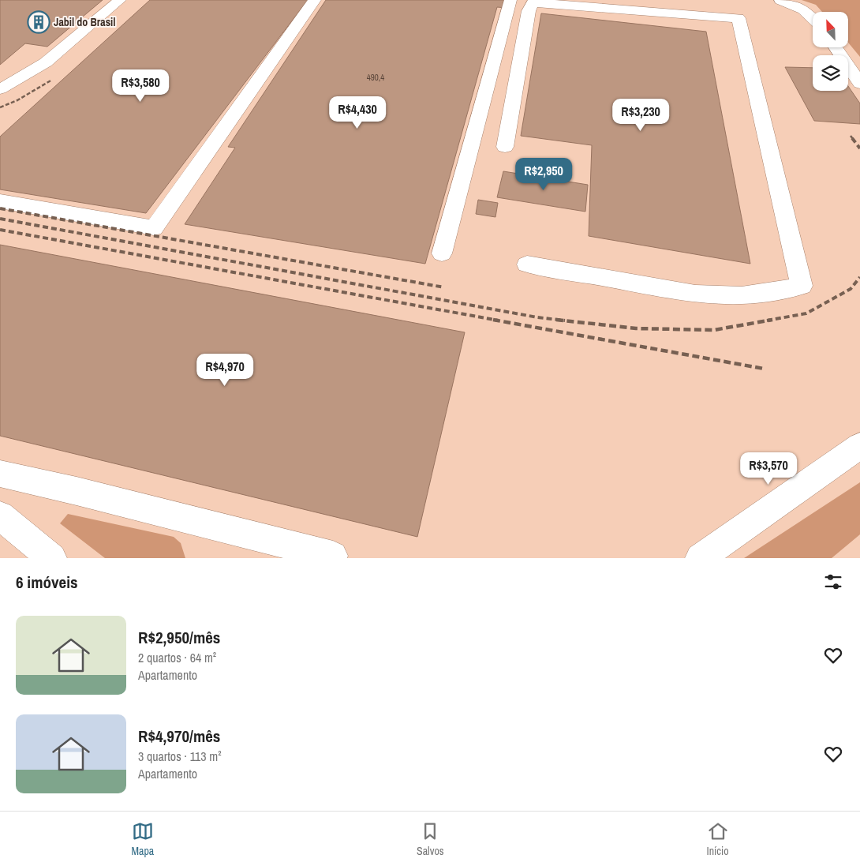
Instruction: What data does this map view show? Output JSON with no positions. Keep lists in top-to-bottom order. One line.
{"places":{"building":["Jabil do Brasil"]},"house_numbers":["490,4"],"north":"top left","page":{"price":["R$3,580","R$4,430","R$3,230","R$2,950","R$4,970","R$3,570"],"heading":"6 imóveis","list":[{"name":"R$2,950/mês","note":"2 quartos · 64 m² · Apartamento"},{"name":"R$4,970/mês","note":"3 quartos · 113 m² · Apartamento"}],"tabs":["Mapa","Salvos","Início"]}}
